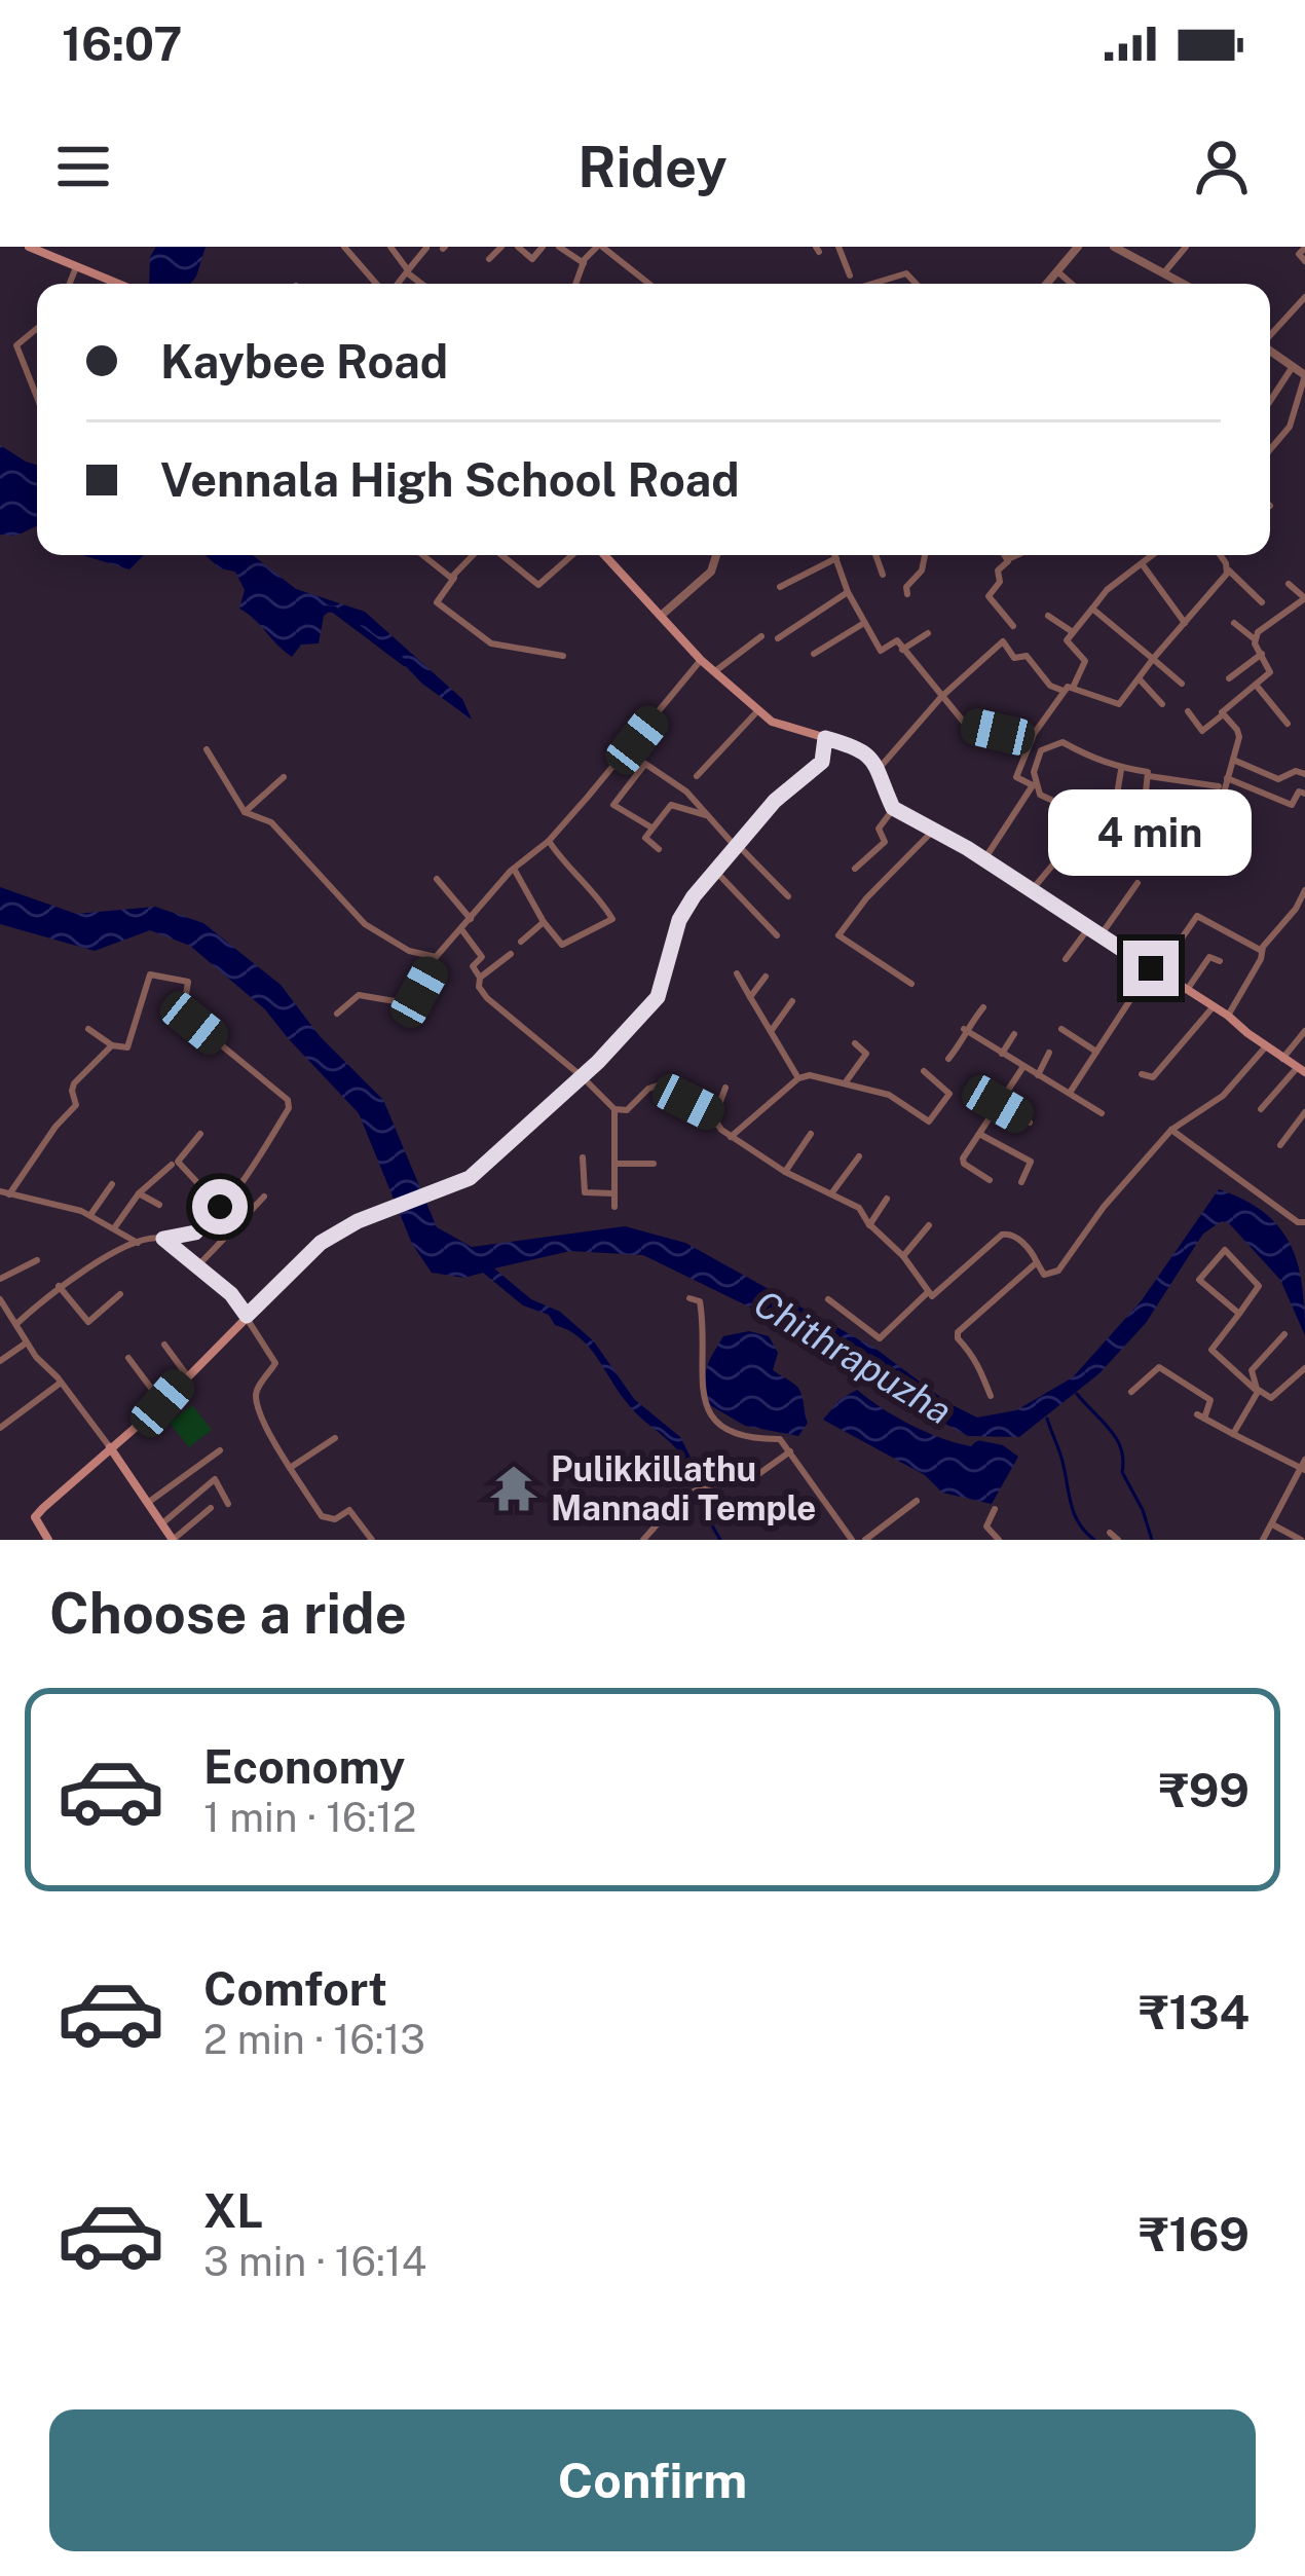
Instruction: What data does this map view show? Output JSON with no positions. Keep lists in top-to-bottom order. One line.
{"water":["Chithrapuzha"],"places":{"temple":["Pulikkillathu Mannadi Temple"]},"page":{"status":"16:07","header":"Ridey","banner":["Kaybee Road","Vennala High School Road"],"bubble":"4 min","heading":"Choose a ride","list":[{"name":"Economy","note":"1 min · 16:12","value":"₹99"},{"name":"Comfort","note":"2 min · 16:13","value":"₹134"},{"name":"XL","note":"3 min · 16:14","value":"₹169"}],"buttons":"Confirm"}}
